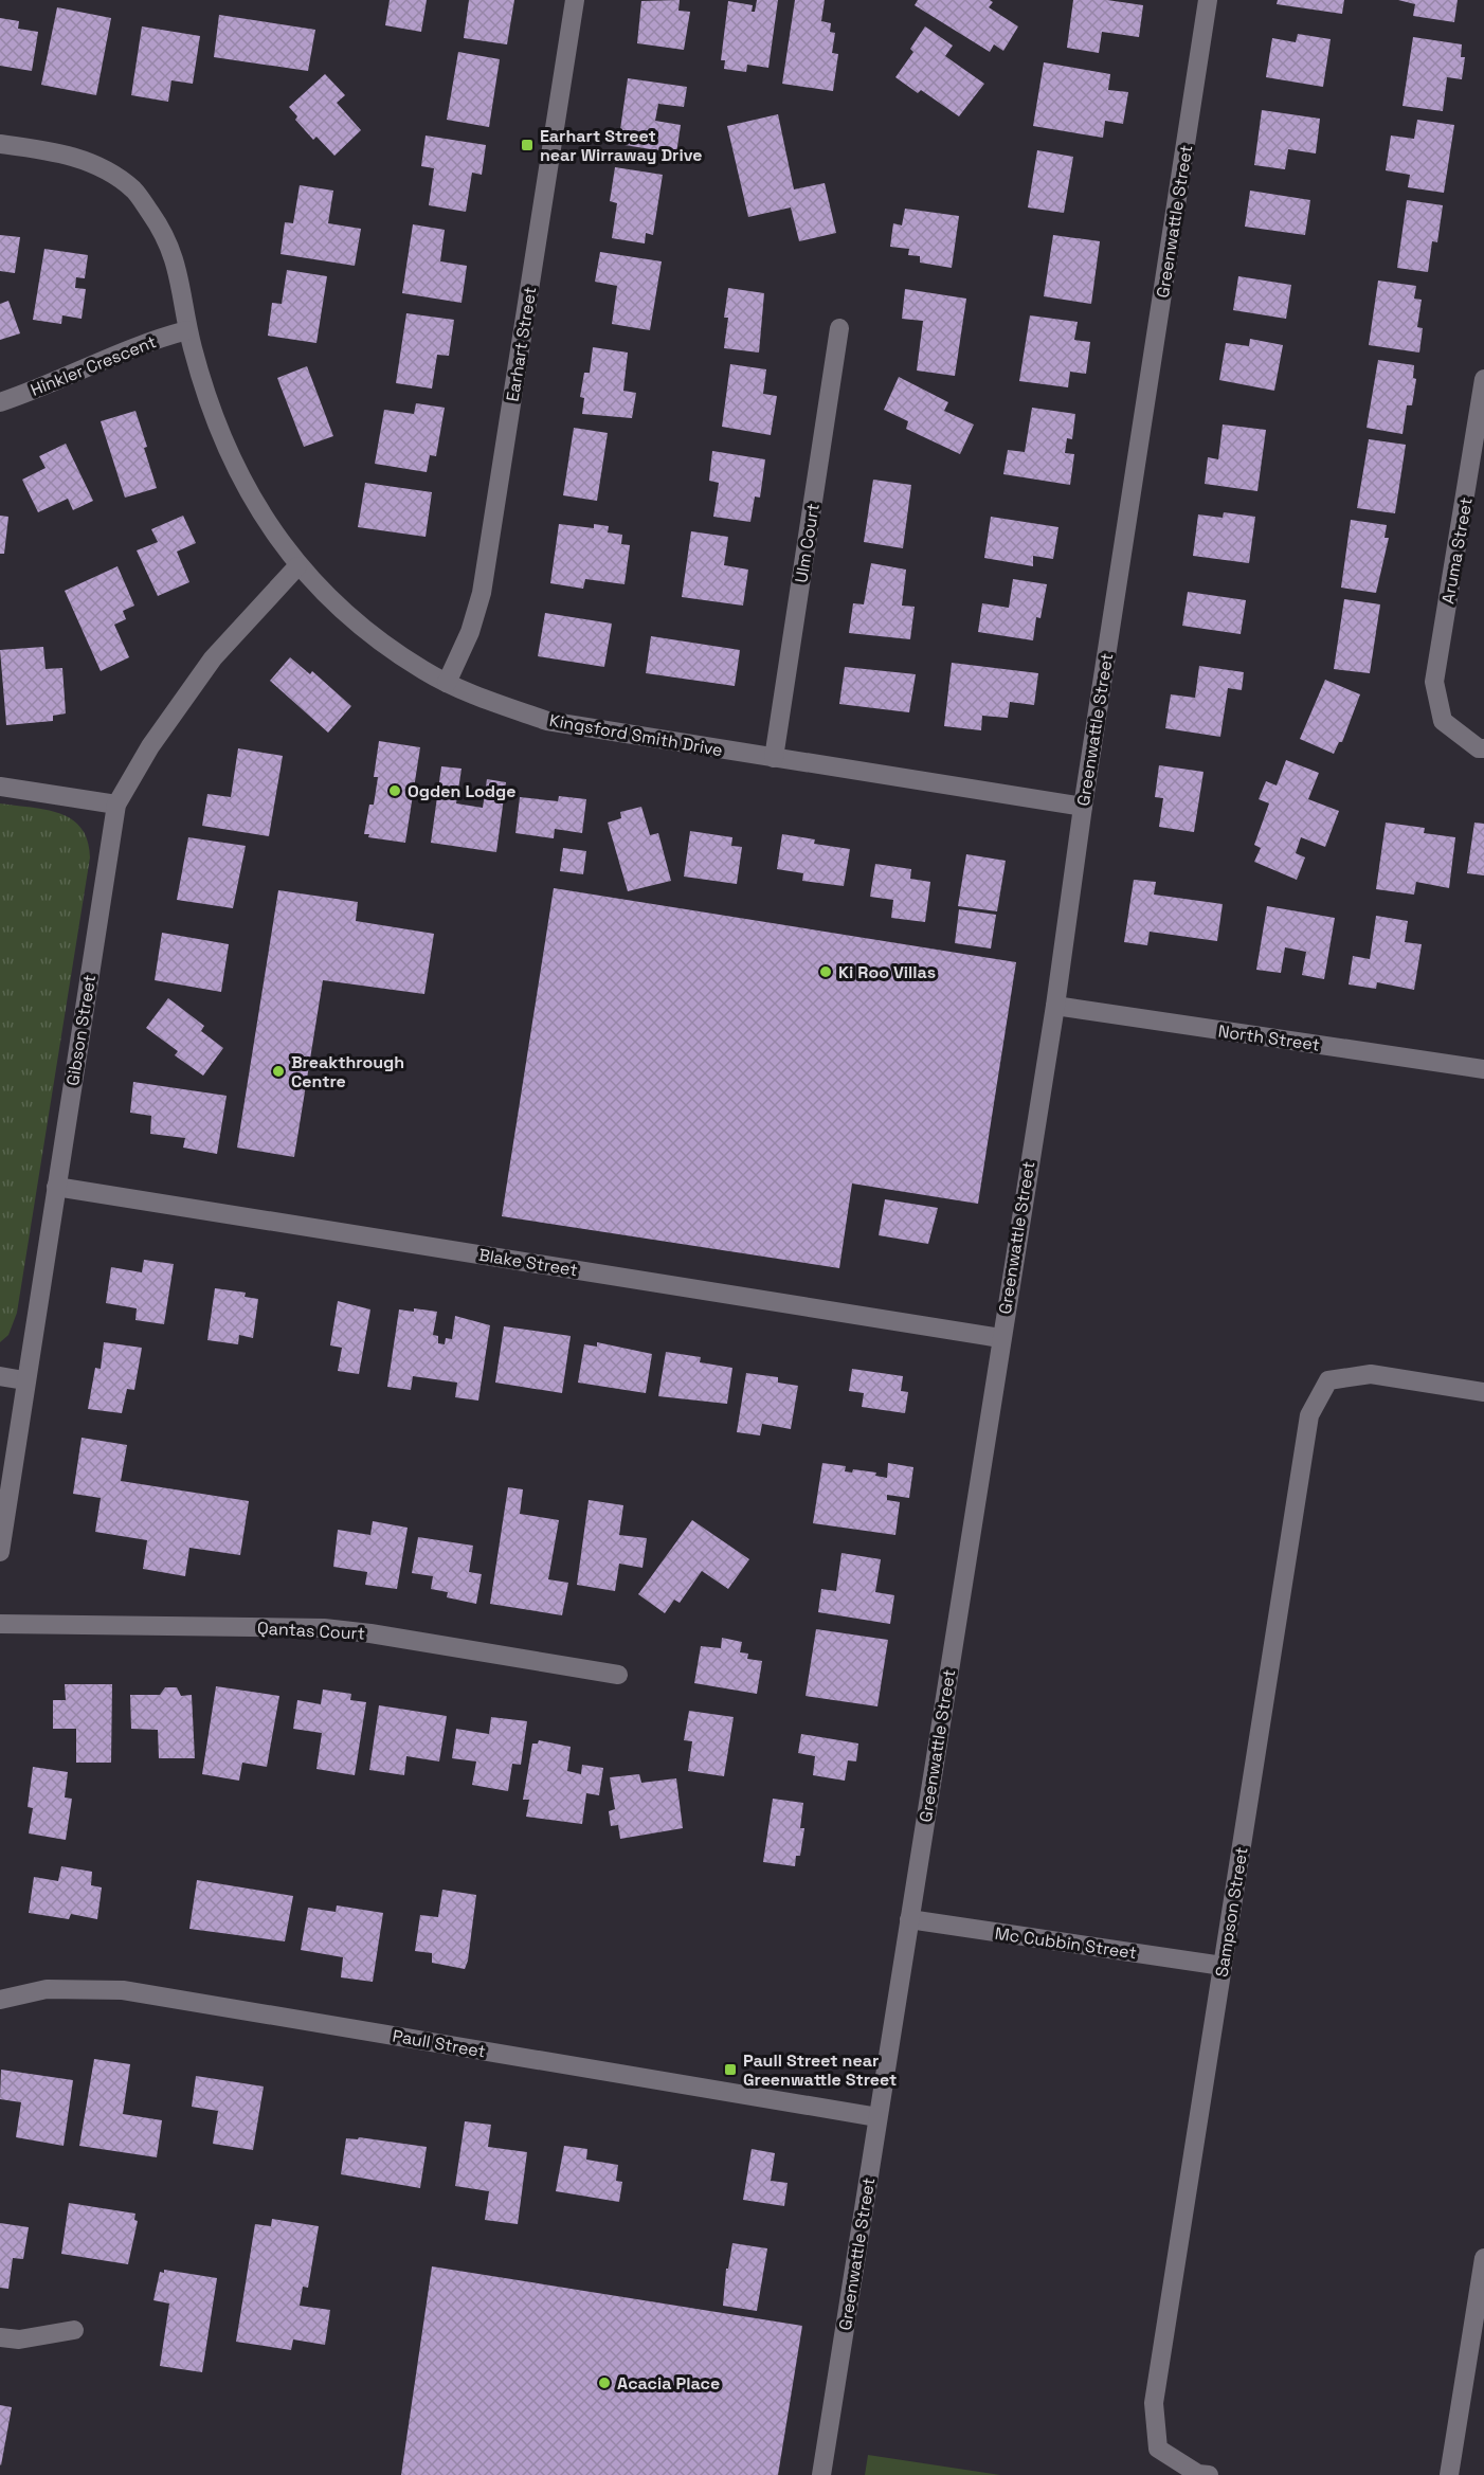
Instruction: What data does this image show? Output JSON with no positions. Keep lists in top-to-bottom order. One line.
{"streets":{"street":["Greenwattle Street","Earhart Street","Hinkler Crescent","Ulm Court","Aruma Street","Kingsford Smith Drive","Gibson Street","North Street","Blake Street","Qantas Court","Sampson Street","Mc Cubbin Street","Paull Street"]},"crossings":[["Greenwattle Street","Kingsford Smith Drive"],["Greenwattle Street","North Street"],["Greenwattle Street","Blake Street"],["Greenwattle Street","Mc Cubbin Street"],["Greenwattle Street","Paull Street"],["Earhart Street","Kingsford Smith Drive"],["Hinkler Crescent","Kingsford Smith Drive"],["Ulm Court","Kingsford Smith Drive"],["Kingsford Smith Drive","Gibson Street"],["Gibson Street","Blake Street"],["Sampson Street","Mc Cubbin Street"]],"places":{"transit":["Earhart Street near Wirraway Drive","Paull Street near Greenwattle Street"],"other":["Ogden Lodge","Ki Roo Villas","Breakthrough Centre","Acacia Place"]}}
